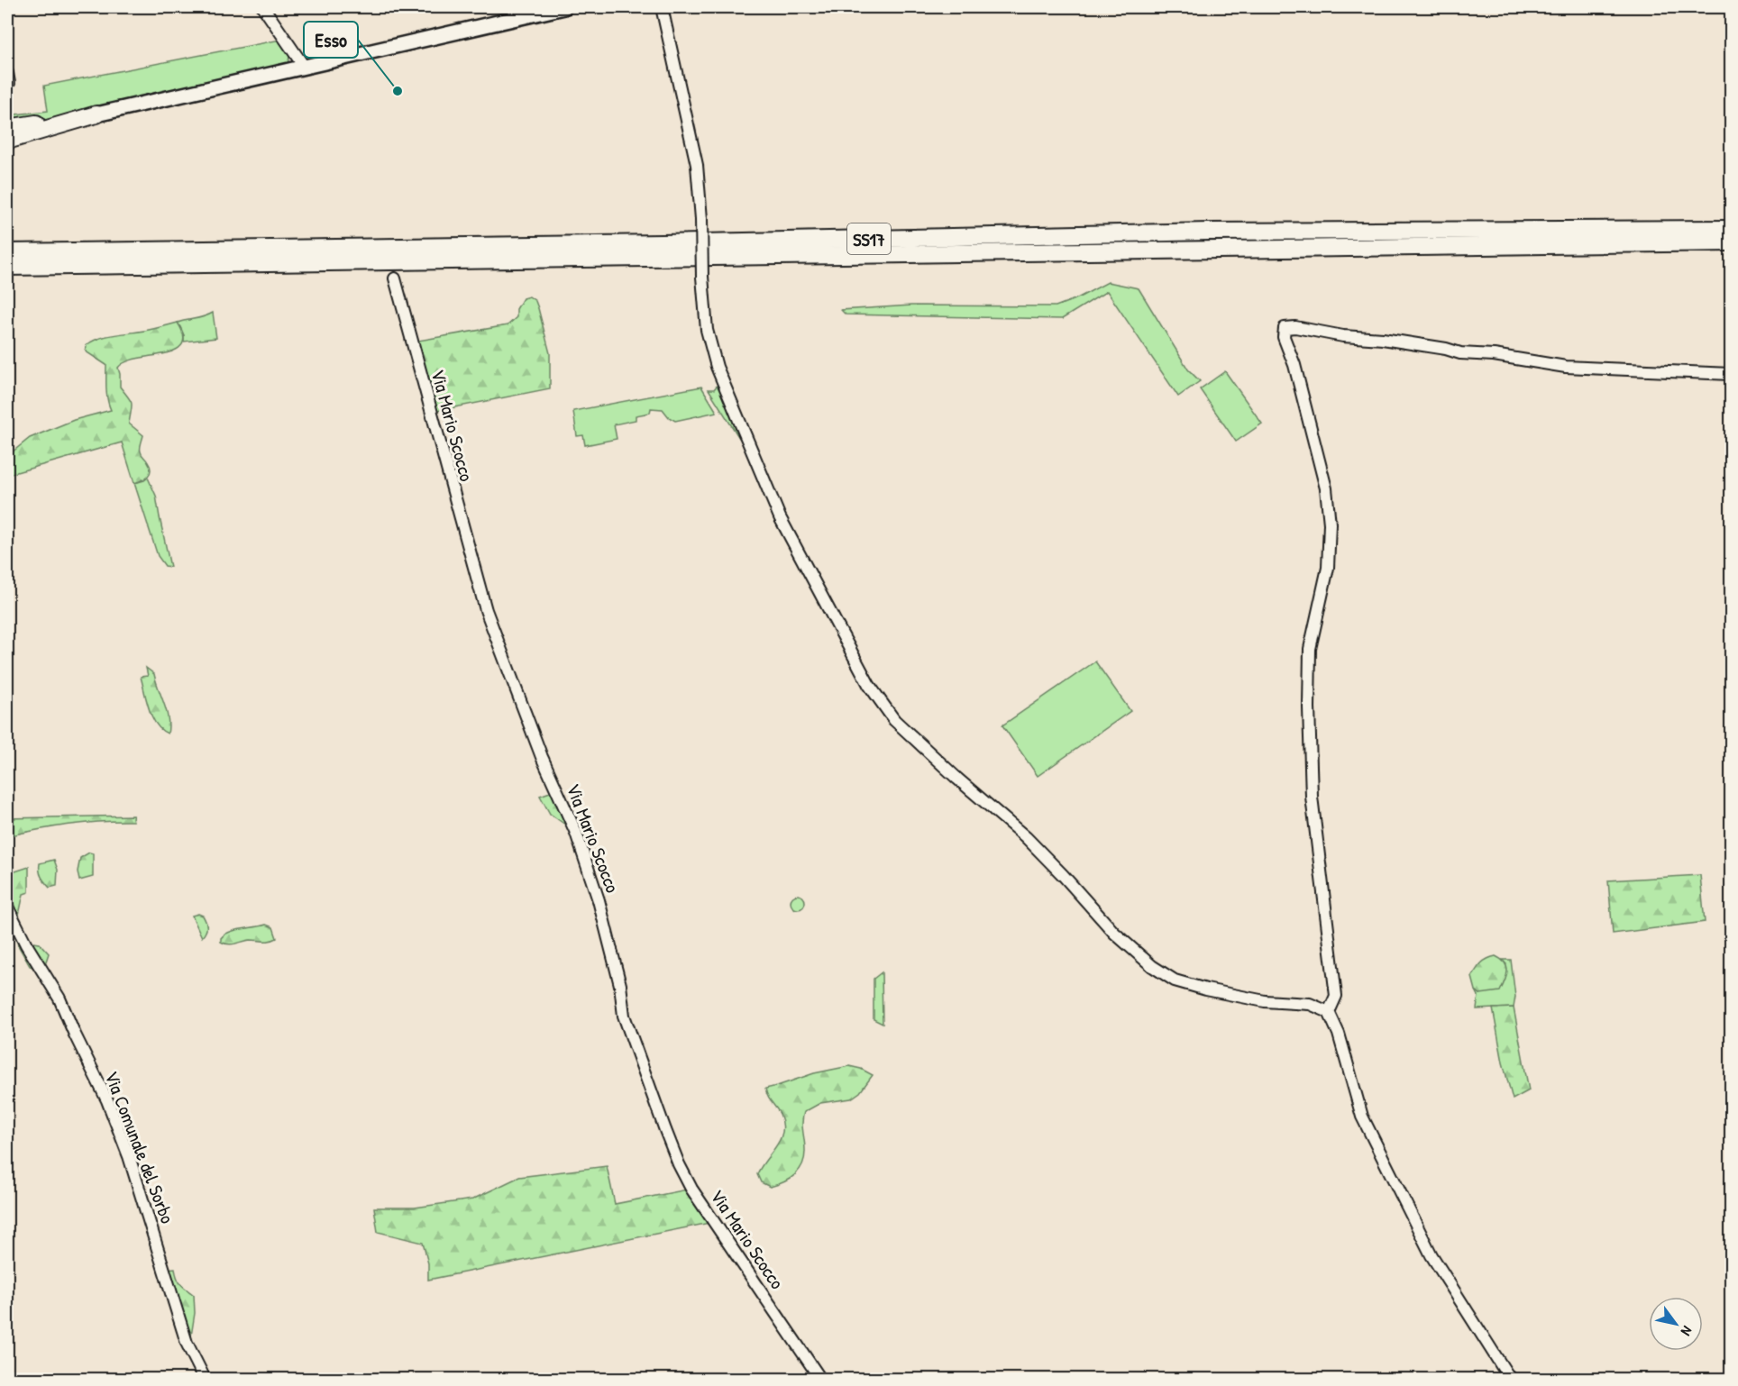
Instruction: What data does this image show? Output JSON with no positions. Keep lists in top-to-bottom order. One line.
{"streets":{"highway":["SS17"],"street":["Via Mario Scocco","Via Comunale del Sorbo"]},"places":["Esso"],"north":"bottom right"}
